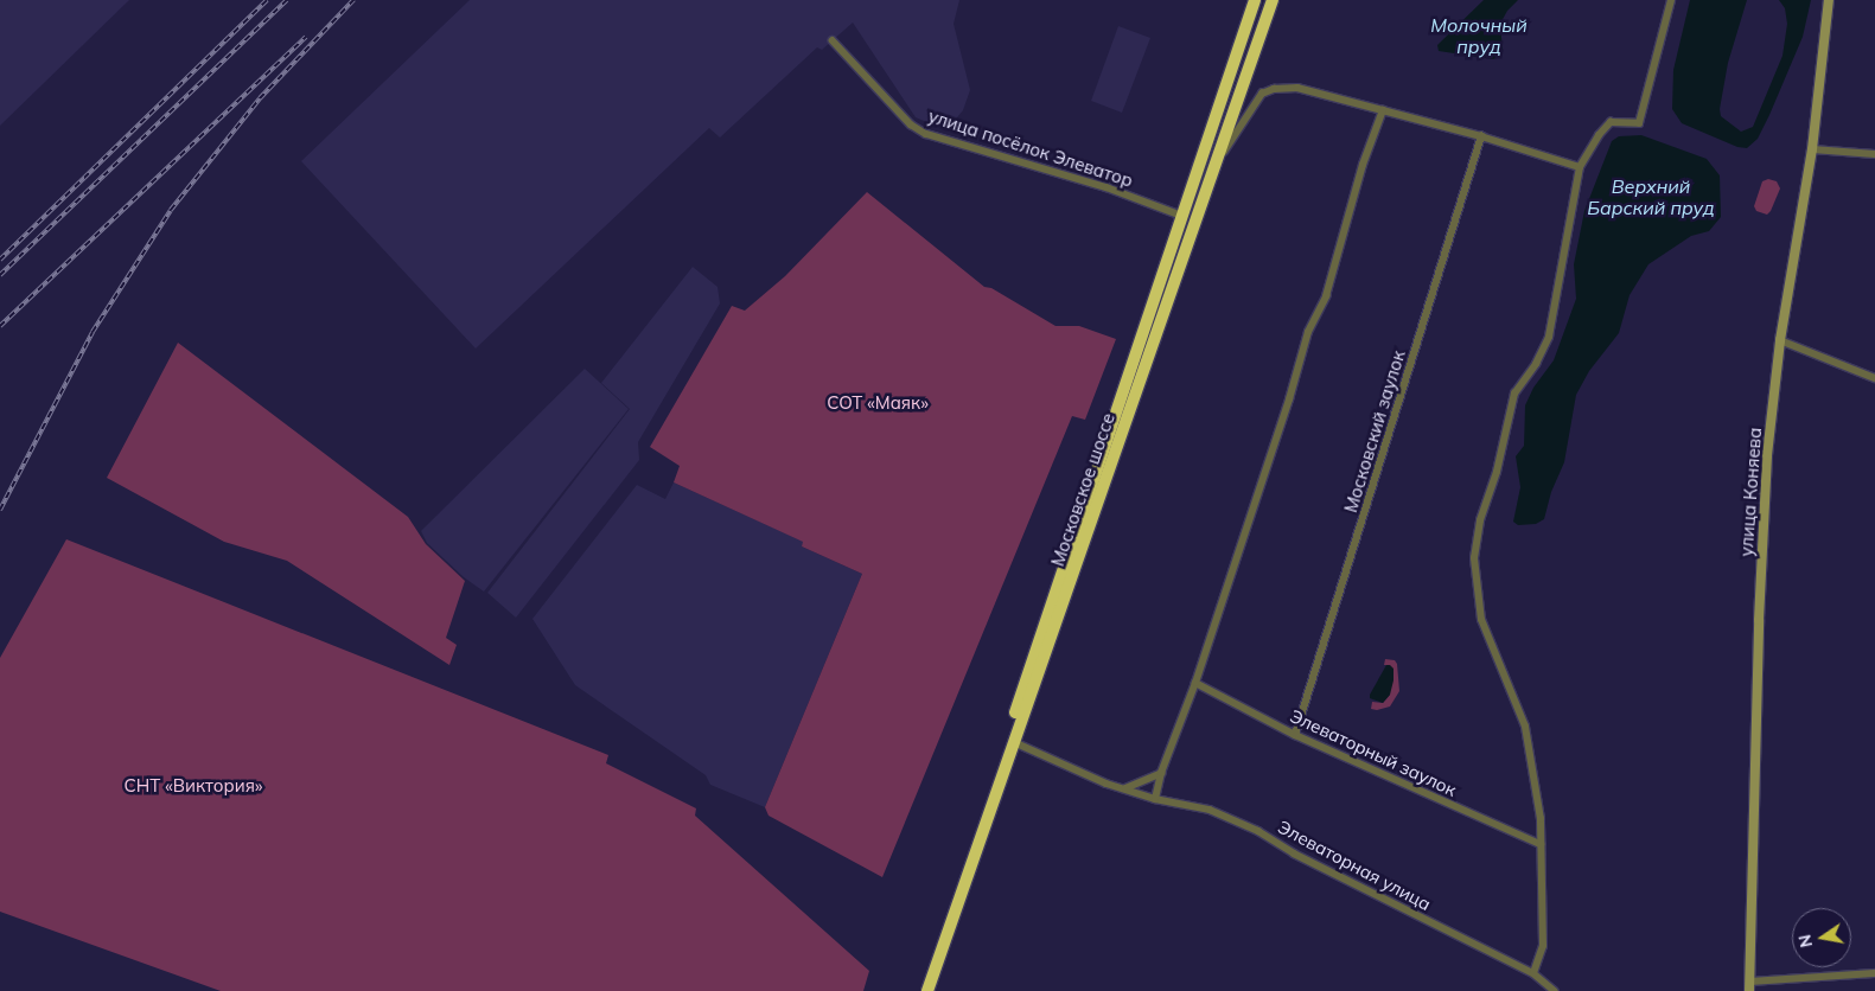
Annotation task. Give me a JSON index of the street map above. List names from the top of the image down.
{
  "streets": {
    "highway": ["Московское шоссе"],
    "street": [
      "улица посёлок Элеватор",
      "Московский заулок",
      "улица Коняева",
      "Элеваторный заулок",
      "Элеваторная улица"
    ]
  },
  "crossings": [
    ["улица посёлок Элеватор", "Московское шоссе"],
    ["Московский заулок", "Элеваторный заулок"],
    ["Московское шоссе", "Элеваторная улица"]
  ],
  "water": ["Молочный пруд", "Верхний Барский пруд"],
  "parks": ["СОТ «Маяк»", "СНТ «Виктория»"],
  "north": "left"
}
